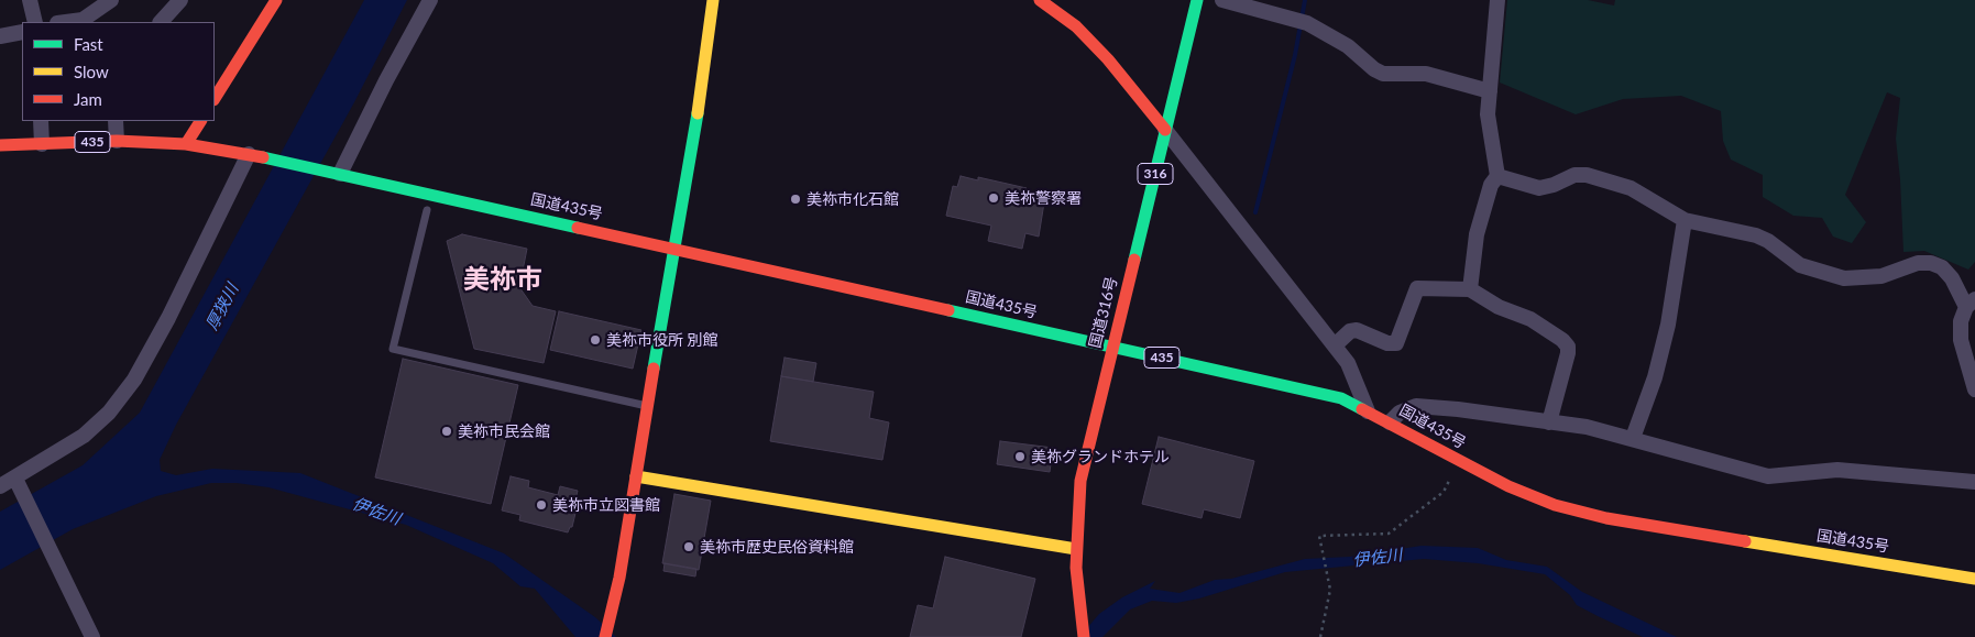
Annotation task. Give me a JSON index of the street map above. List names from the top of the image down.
{
  "streets": {
    "main road": [
      "435",
      "316",
      "国道435号",
      "国道316号"
    ]
  },
  "crossings": [
    ["国道435号", "国道316号"]
  ],
  "districts": ["美祢市"],
  "water": ["厚狭川", "伊佐川"],
  "places": [
    "美祢警察署",
    "美袮市化石館",
    "美祢市役所 別館",
    "美祢市民会館",
    "美祢グランドホテル",
    "美祢市立図書館",
    "美袮市歴史民俗資料館"
  ],
  "legend": ["Fast", "Slow", "Jam"]
}
